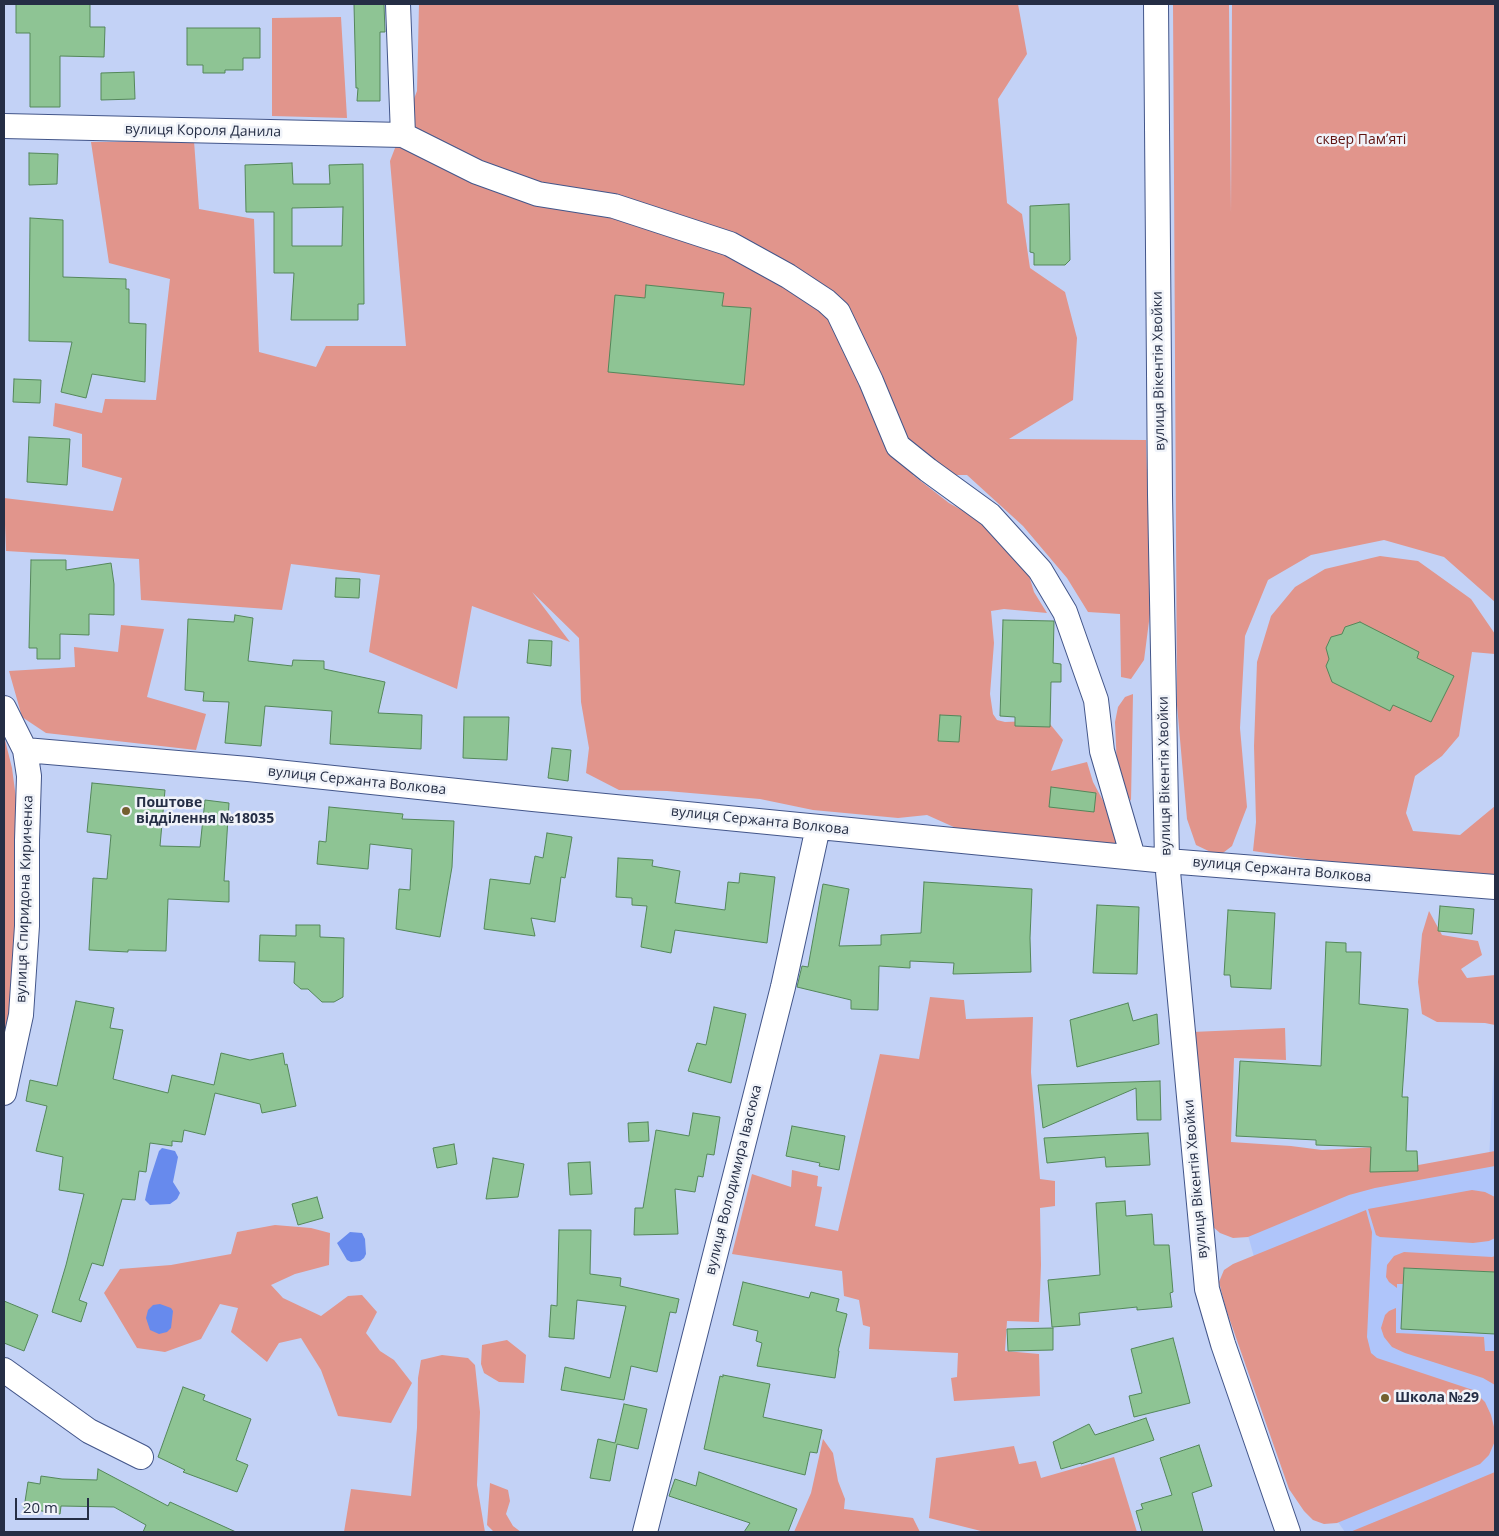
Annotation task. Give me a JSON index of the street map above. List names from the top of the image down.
{
  "streets": {
    "street": [
      "вулиця Короля Данила",
      "вулиця Вікентія Хвойки",
      "вулиця Сержанта Волкова",
      "вулиця Спиридона Кириченка",
      "вулиця Володимира Івасюка"
    ]
  },
  "crossings": [
    ["вулиця Вікентія Хвойки", "вулиця Сержанта Волкова"],
    ["вулиця Сержанта Волкова", "вулиця Спиридона Кириченка"],
    ["вулиця Сержанта Волкова", "вулиця Володимира Івасюка"]
  ],
  "parks": ["сквер Памʼяті"],
  "places": ["Поштове відділення №18035", "Школа №29"],
  "scale_bar": "20 m"
}
